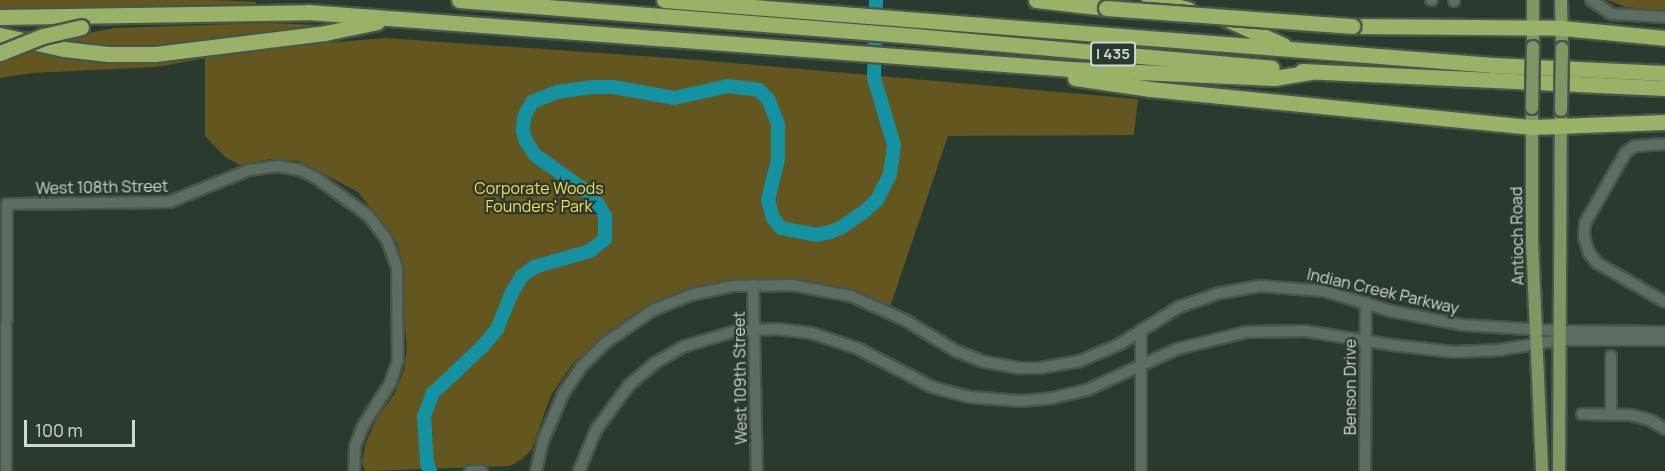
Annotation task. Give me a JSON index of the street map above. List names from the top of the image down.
{
  "streets": {
    "highway": ["I 435"],
    "main road": ["Antioch Road"],
    "street": [
      "West 108th Street",
      "Indian Creek Parkway",
      "West 109th Street",
      "Benson Drive"
    ]
  },
  "crossings": [
    ["Antioch Road", "Indian Creek Parkway"],
    ["Indian Creek Parkway", "West 109th Street"],
    ["Indian Creek Parkway", "Benson Drive"]
  ],
  "parks": ["Corporate Woods Founders' Park"],
  "scale_bar": "100 m"
}
